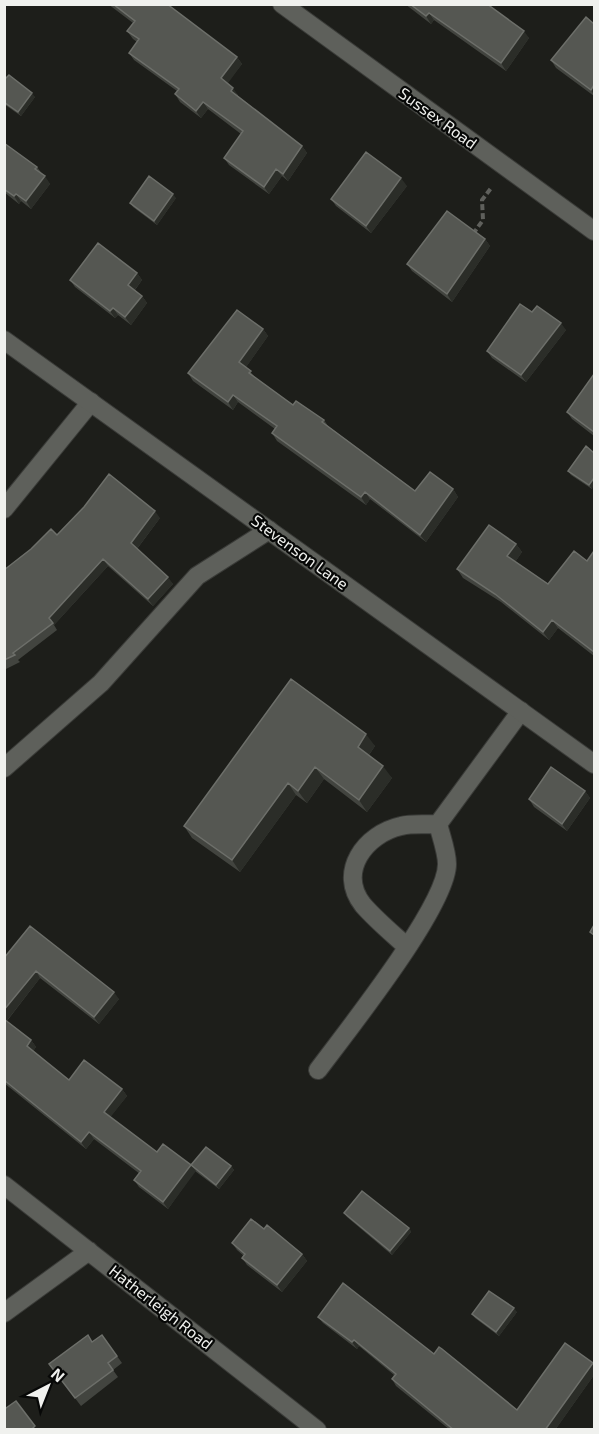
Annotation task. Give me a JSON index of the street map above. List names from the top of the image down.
{
  "streets": {
    "street": ["Sussex Road", "Stevenson Lane", "Hatherleigh Road"]
  },
  "north": "top right"
}
